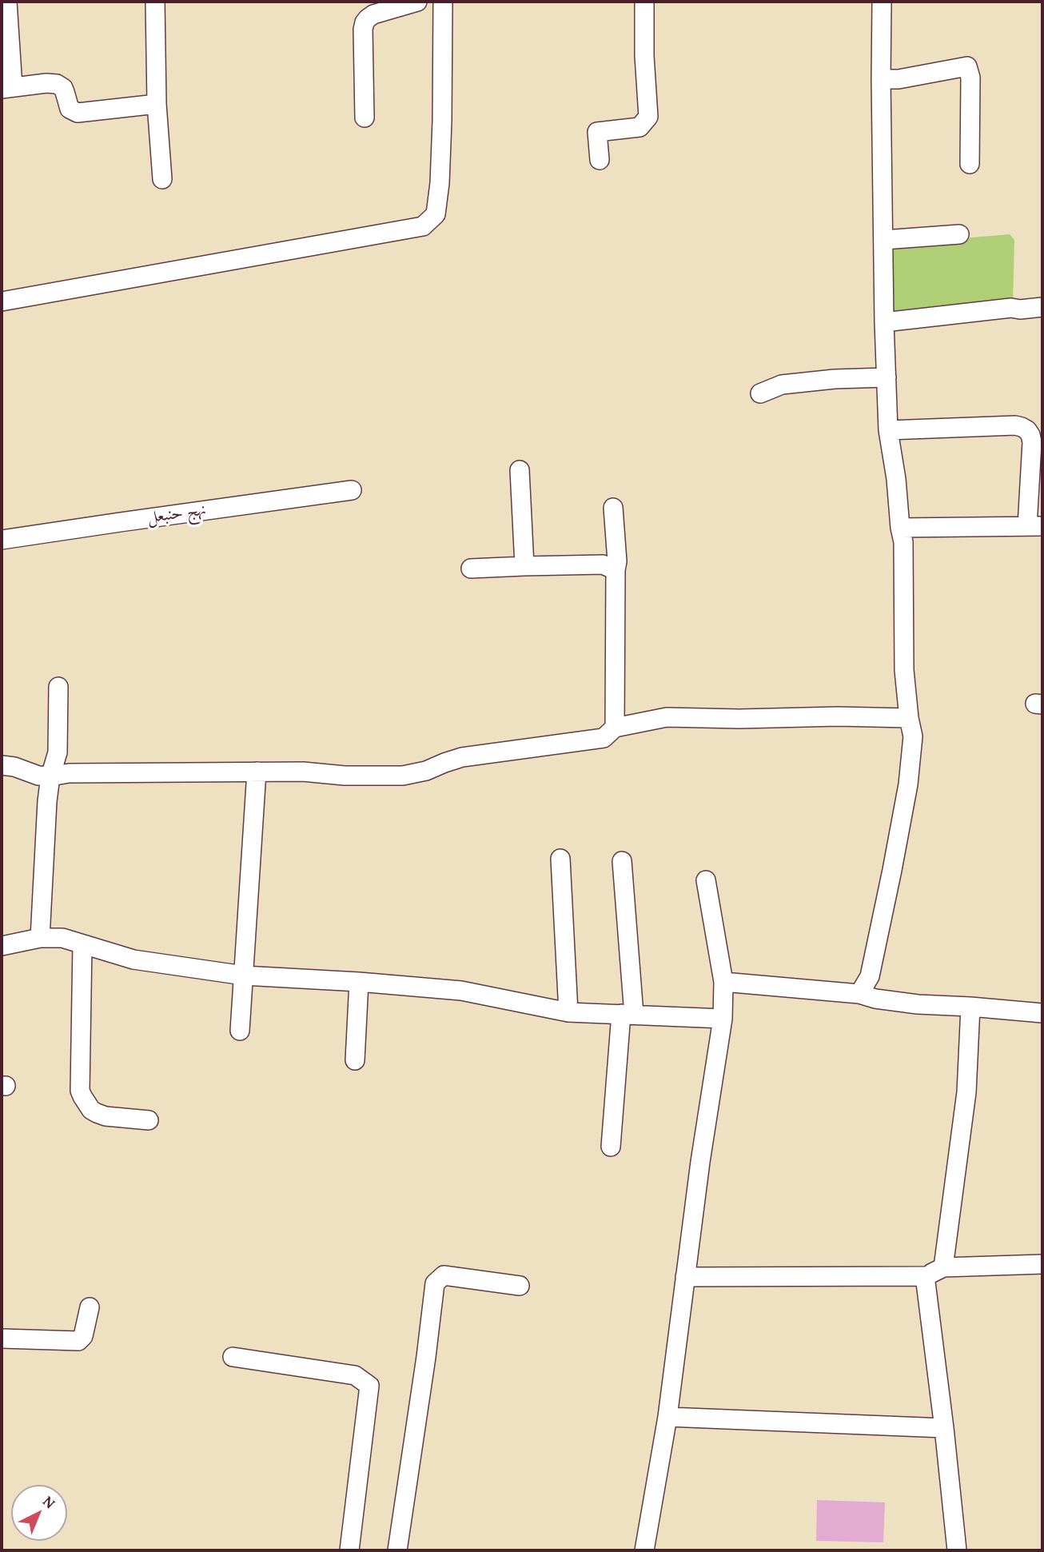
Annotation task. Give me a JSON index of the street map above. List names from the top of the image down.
{
  "streets": {
    "street": ["نهج حنبعل"]
  },
  "north": "top right"
}
